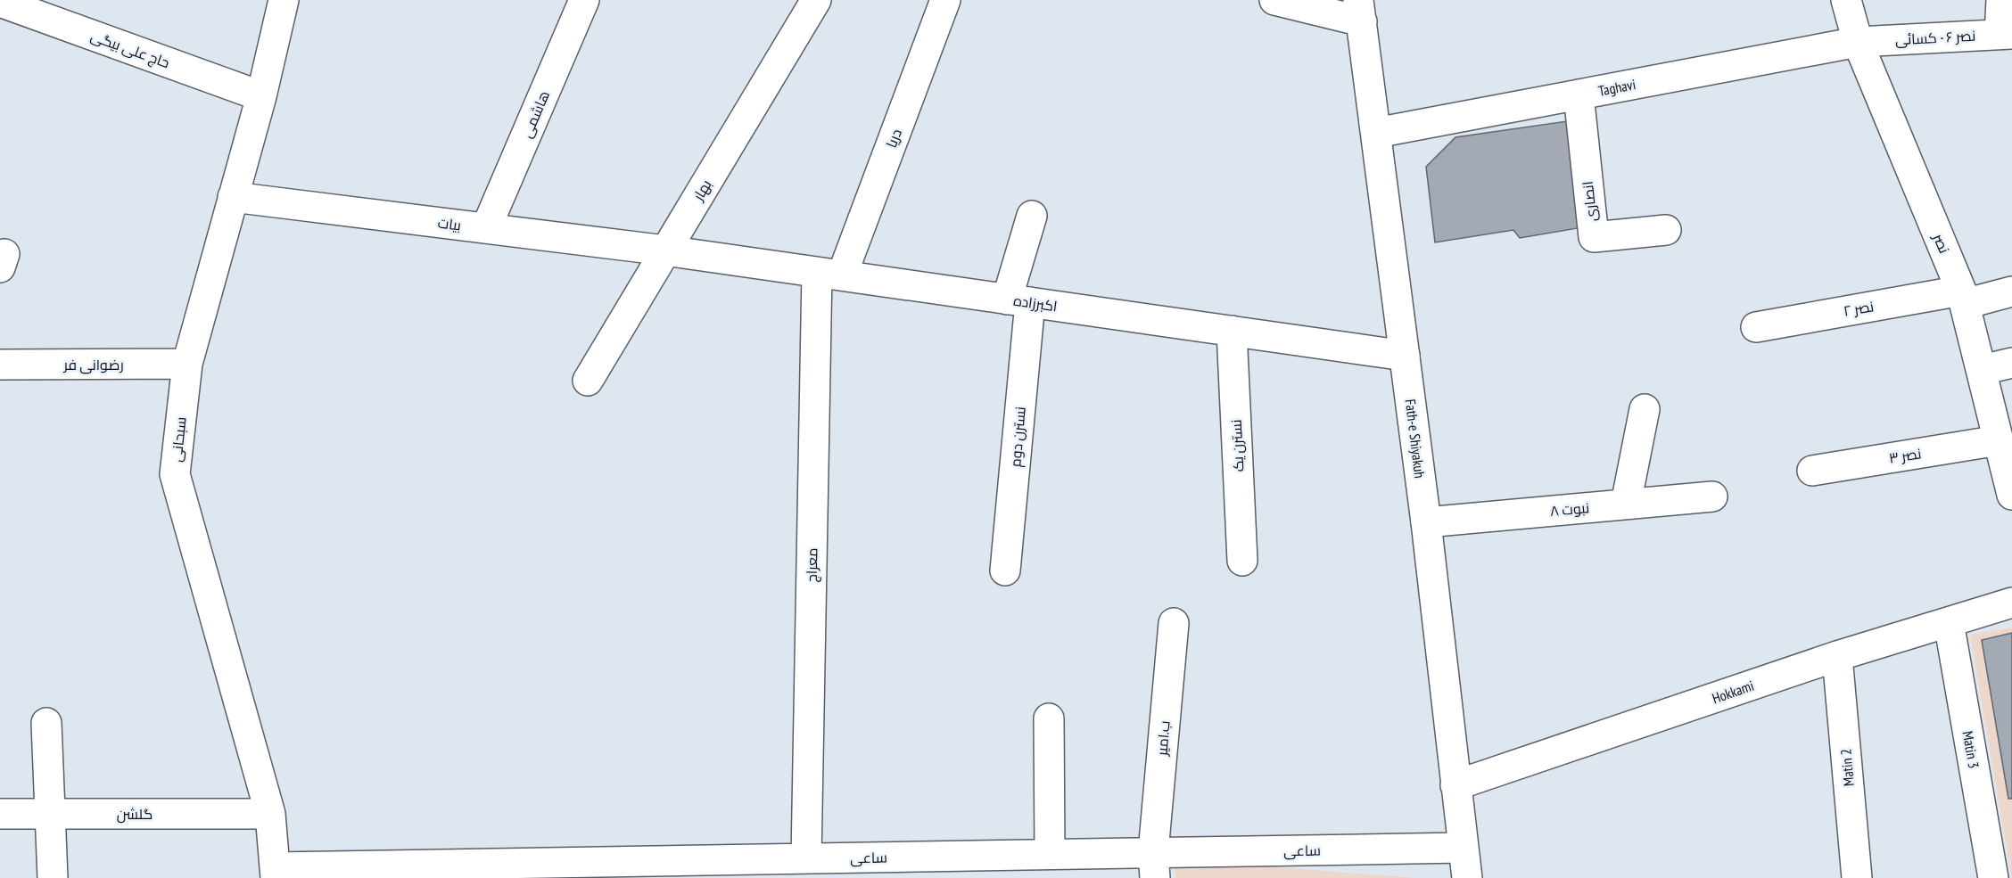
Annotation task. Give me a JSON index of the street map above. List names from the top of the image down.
{
  "streets": {
    "street": [
      "نصر ۶ - کسائی",
      "حاج علی بیگی",
      "Taghavi",
      "هاشمی",
      "دریا",
      "بهار",
      "انصاری",
      "بیات",
      "نصر",
      "اکبرزاده",
      "نصر ۲",
      "رضوانی فر",
      "نسترن دوم",
      "Fath-e Shiyakuh",
      "سبحانی",
      "نسترن یک",
      "نصر ۳",
      "نبوت ۸",
      "معراج",
      "Hokkami",
      "ب.امیر",
      "Matin 3",
      "Matin 2",
      "گلشن",
      "ساعی"
    ]
  },
  "crossings": [
    ["نصر ۶ - کسائی", "Taghavi"],
    ["نصر ۶ - کسائی", "نصر"],
    ["حاج علی بیگی", "سبحانی"],
    ["Taghavi", "انصاری"],
    ["Taghavi", "نصر"],
    ["Taghavi", "Fath-e Shiyakuh"],
    ["هاشمی", "بیات"],
    ["دریا", "اکبرزاده"],
    ["دریا", "معراج"],
    ["بهار", "بیات"],
    ["بهار", "اکبرزاده"],
    ["بیات", "اکبرزاده"],
    ["بیات", "سبحانی"],
    ["نصر", "نصر ۲"],
    ["نصر", "نصر ۳"],
    ["اکبرزاده", "نسترن دوم"],
    ["اکبرزاده", "Fath-e Shiyakuh"],
    ["اکبرزاده", "نسترن یک"],
    ["اکبرزاده", "معراج"],
    ["رضوانی فر", "سبحانی"],
    ["Fath-e Shiyakuh", "نبوت ۸"],
    ["Fath-e Shiyakuh", "Hokkami"],
    ["Fath-e Shiyakuh", "ساعی"],
    ["سبحانی", "گلشن"],
    ["سبحانی", "ساعی"],
    ["معراج", "ساعی"],
    ["Hokkami", "Matin 3"],
    ["Hokkami", "Matin 2"],
    ["ب.امیر", "ساعی"]
  ]
}
